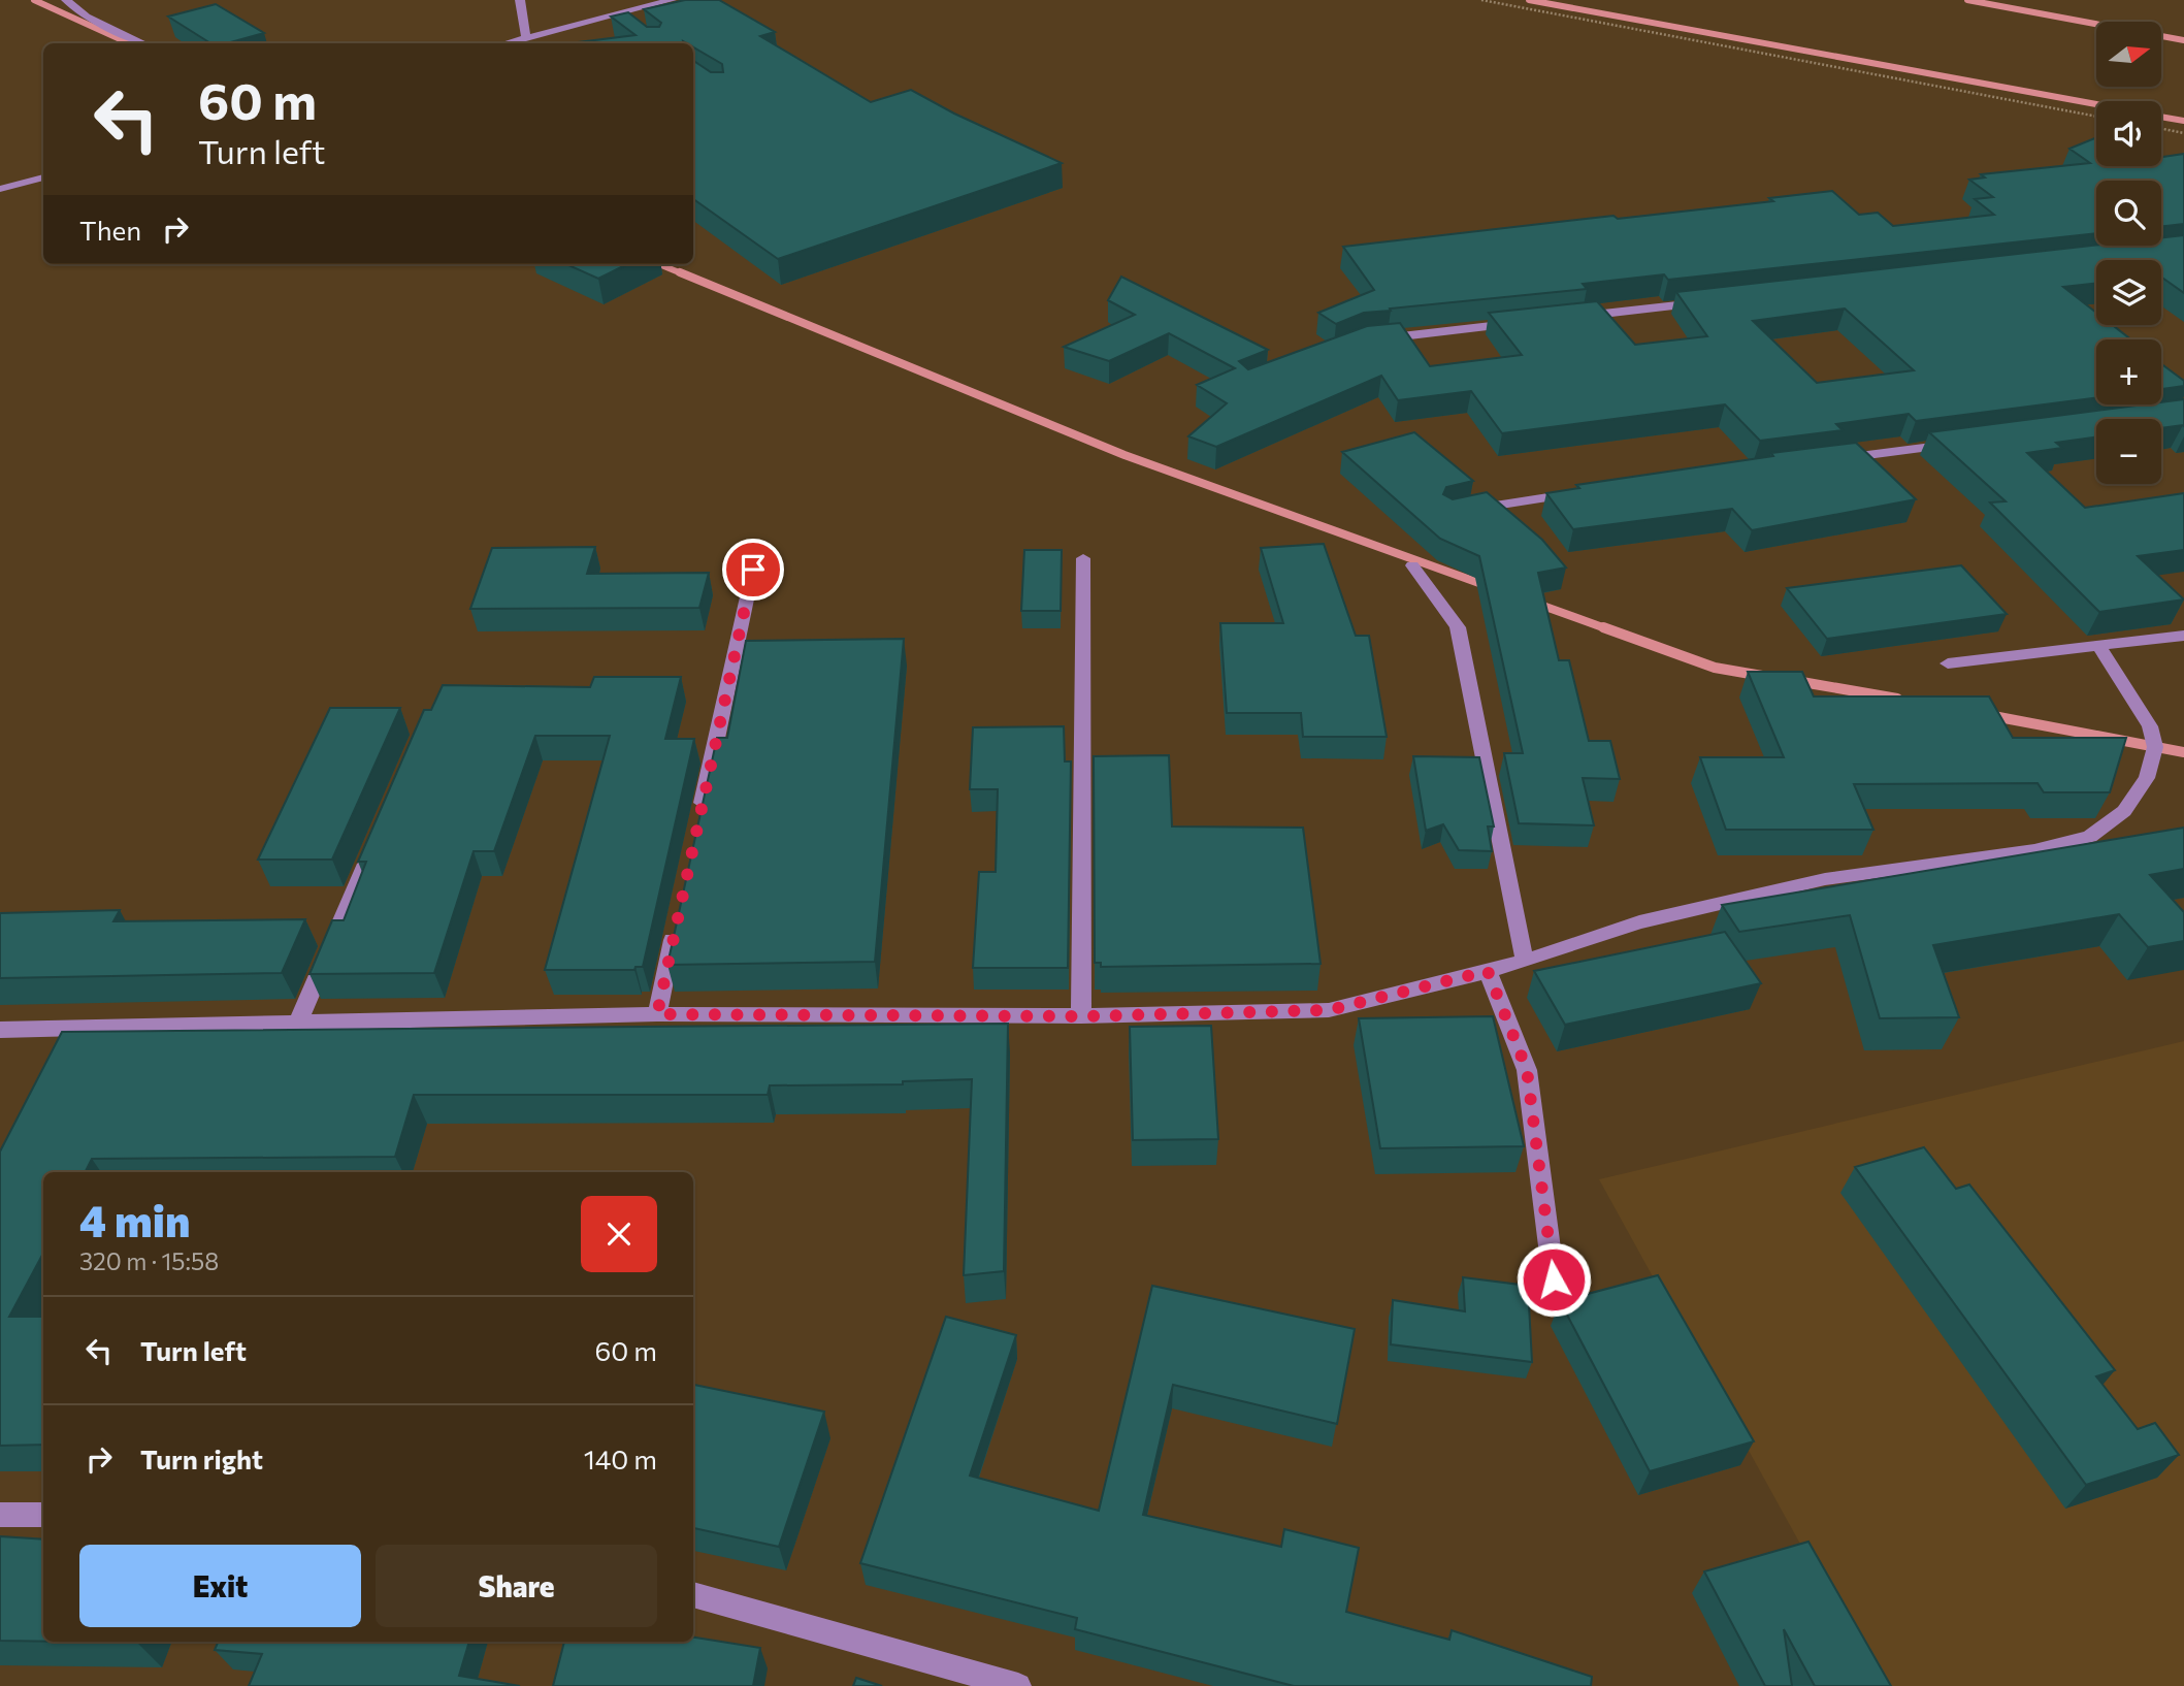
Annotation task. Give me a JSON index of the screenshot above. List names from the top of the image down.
{
  "north": "right",
  "page": {
    "map_buttons": ["+", "−"],
    "turn": ["60 m", "Turn left"],
    "then": "Then",
    "heading": ["4 min", "320 m · 15:58"],
    "list": [
      {
        "name": "Turn left",
        "value": "60 m"
      },
      {
        "name": "Turn right",
        "value": "140 m"
      }
    ],
    "buttons": ["Exit", "Share"]
  }
}
